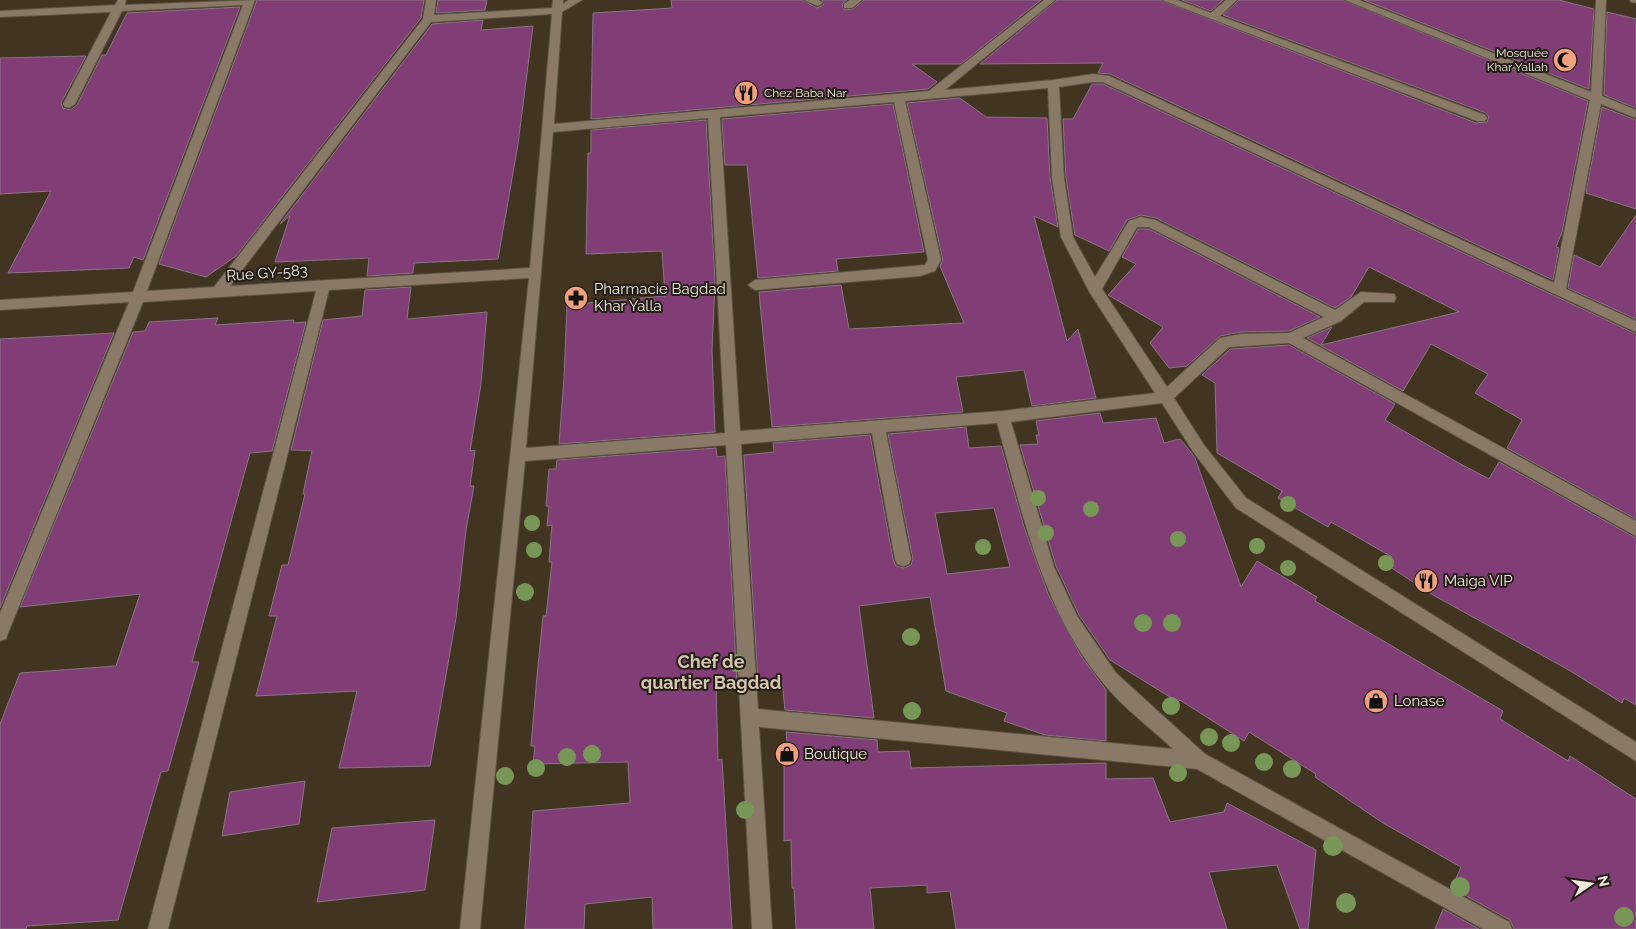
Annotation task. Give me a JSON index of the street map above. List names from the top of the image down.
{
  "streets": {
    "street": ["Rue GY-583"]
  },
  "districts": ["Chef de quartier Bagdad"],
  "places": {
    "mosque": ["Mosquée Khar Yallah"],
    "restaurant": ["Chez Baba Nar", "Maiga VIP"],
    "pharmacy": ["Pharmacie Bagdad Khar Yalla"],
    "shop": ["Lonase", "Boutique"]
  },
  "north": "right"
}
